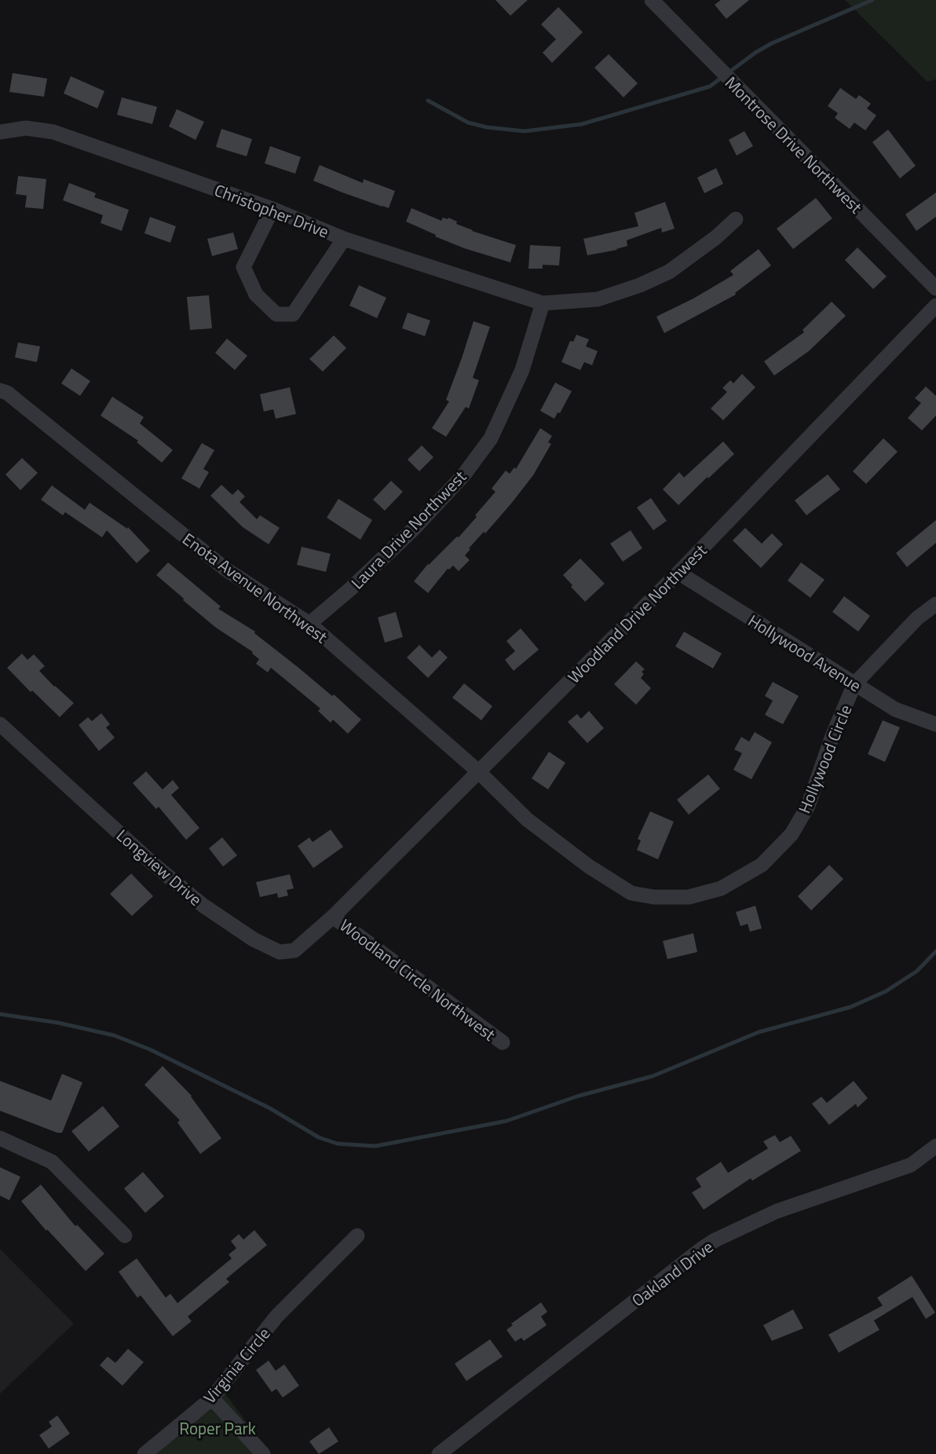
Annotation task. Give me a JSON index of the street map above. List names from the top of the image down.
{
  "streets": {
    "street": [
      "Montrose Drive Northwest",
      "Christopher Drive",
      "Laura Drive Northwest",
      "Enota Avenue Northwest",
      "Woodland Drive Northwest",
      "Hollywood Avenue",
      "Hollywood Circle",
      "Longview Drive",
      "Woodland Circle Northwest",
      "Oakland Drive",
      "Virginia Circle"
    ]
  },
  "crossings": [
    ["Christopher Drive", "Laura Drive Northwest"],
    ["Laura Drive Northwest", "Enota Avenue Northwest"],
    ["Enota Avenue Northwest", "Woodland Drive Northwest"],
    ["Enota Avenue Northwest", "Hollywood Circle"],
    ["Woodland Drive Northwest", "Hollywood Avenue"],
    ["Woodland Drive Northwest", "Hollywood Circle"],
    ["Woodland Drive Northwest", "Longview Drive"],
    ["Woodland Drive Northwest", "Woodland Circle Northwest"],
    ["Hollywood Avenue", "Hollywood Circle"],
    ["Longview Drive", "Woodland Circle Northwest"]
  ],
  "parks": ["Roper Park"]
}
